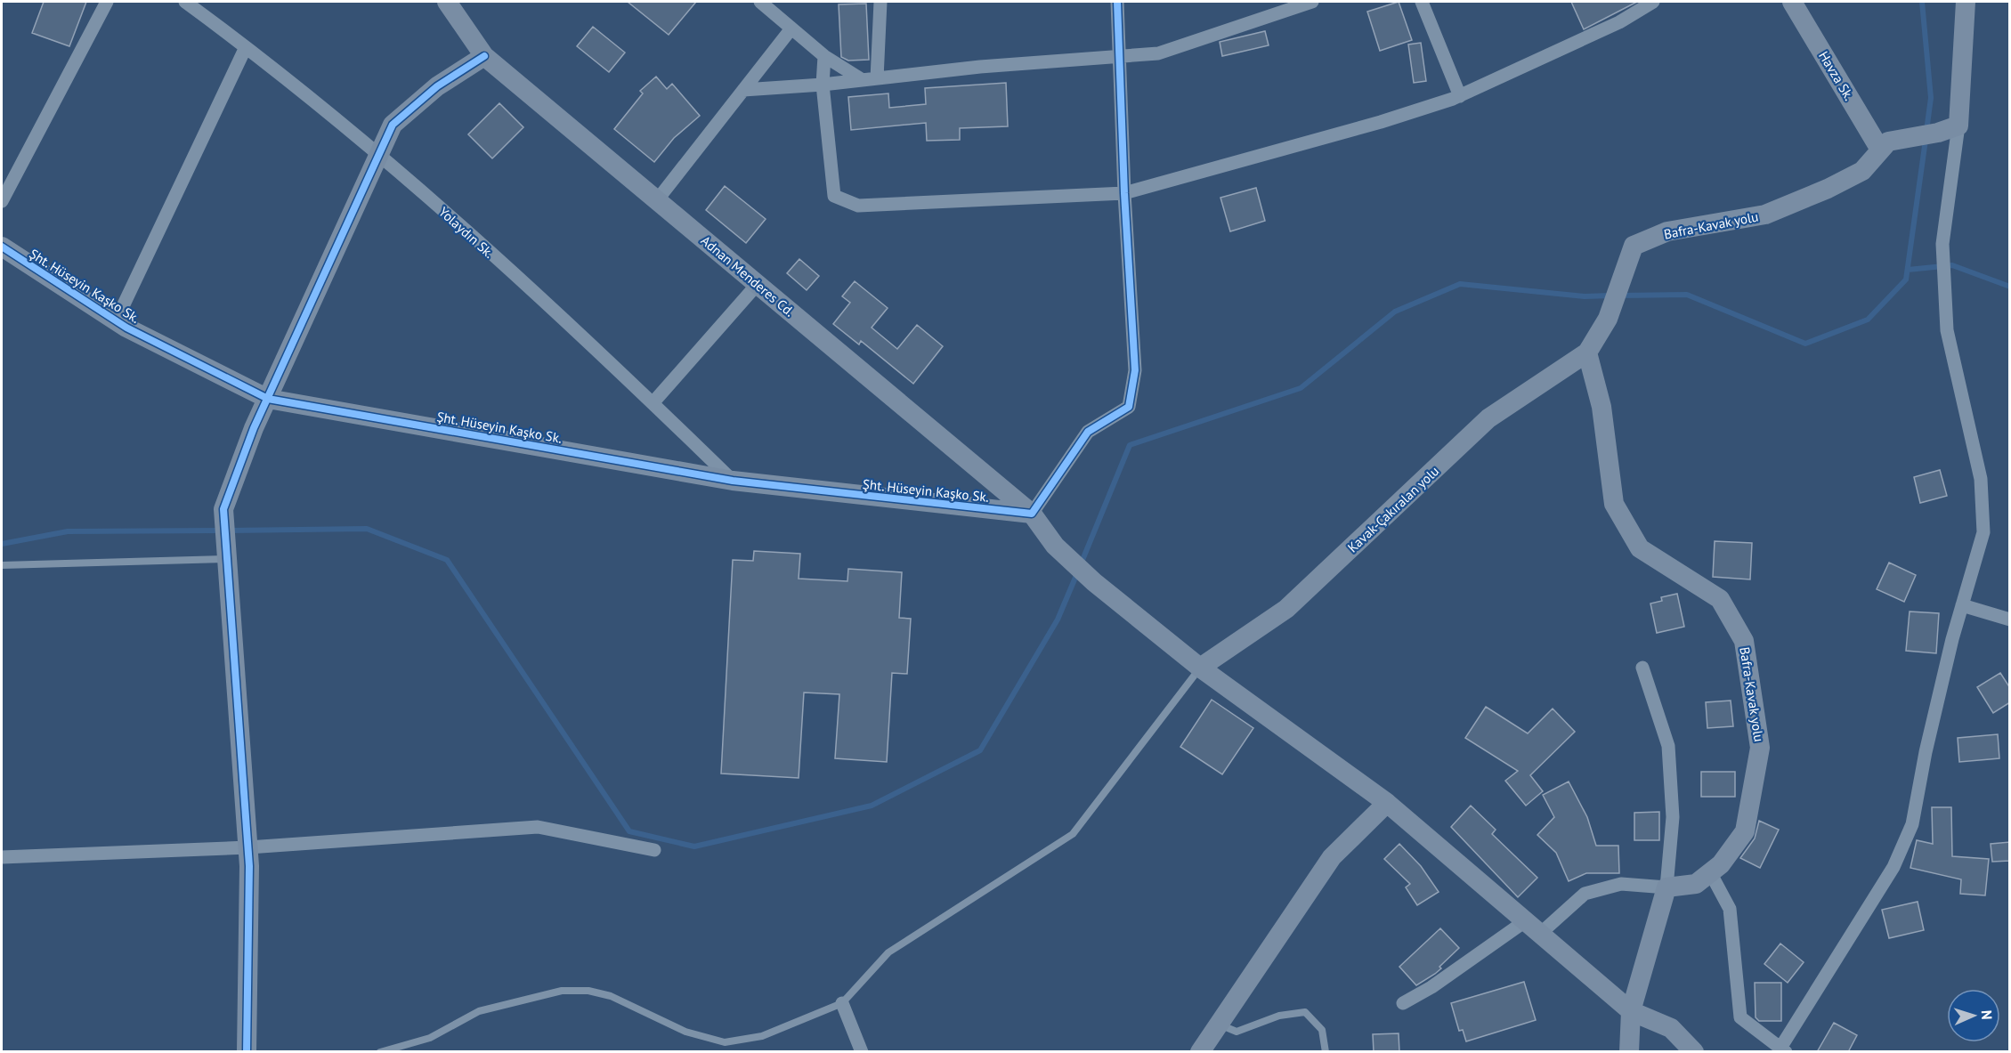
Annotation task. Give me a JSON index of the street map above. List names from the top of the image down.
{
  "streets": {
    "main road": [
      "Havza Sk.",
      "Bafra-Kavak yolu",
      "Adnan Menderes Cd.",
      "Şht. Hüseyin Kaşko Sk.",
      "Kavak-Çakıralan yolu"
    ],
    "street": ["Yolaydın Sk."]
  },
  "crossings": [
    ["Havza Sk.", "Bafra-Kavak yolu"],
    ["Bafra-Kavak yolu", "Kavak-Çakıralan yolu"],
    ["Yolaydın Sk.", "Şht. Hüseyin Kaşko Sk."],
    ["Adnan Menderes Cd.", "Şht. Hüseyin Kaşko Sk."],
    ["Adnan Menderes Cd.", "Kavak-Çakıralan yolu"]
  ],
  "north": "right"
}
